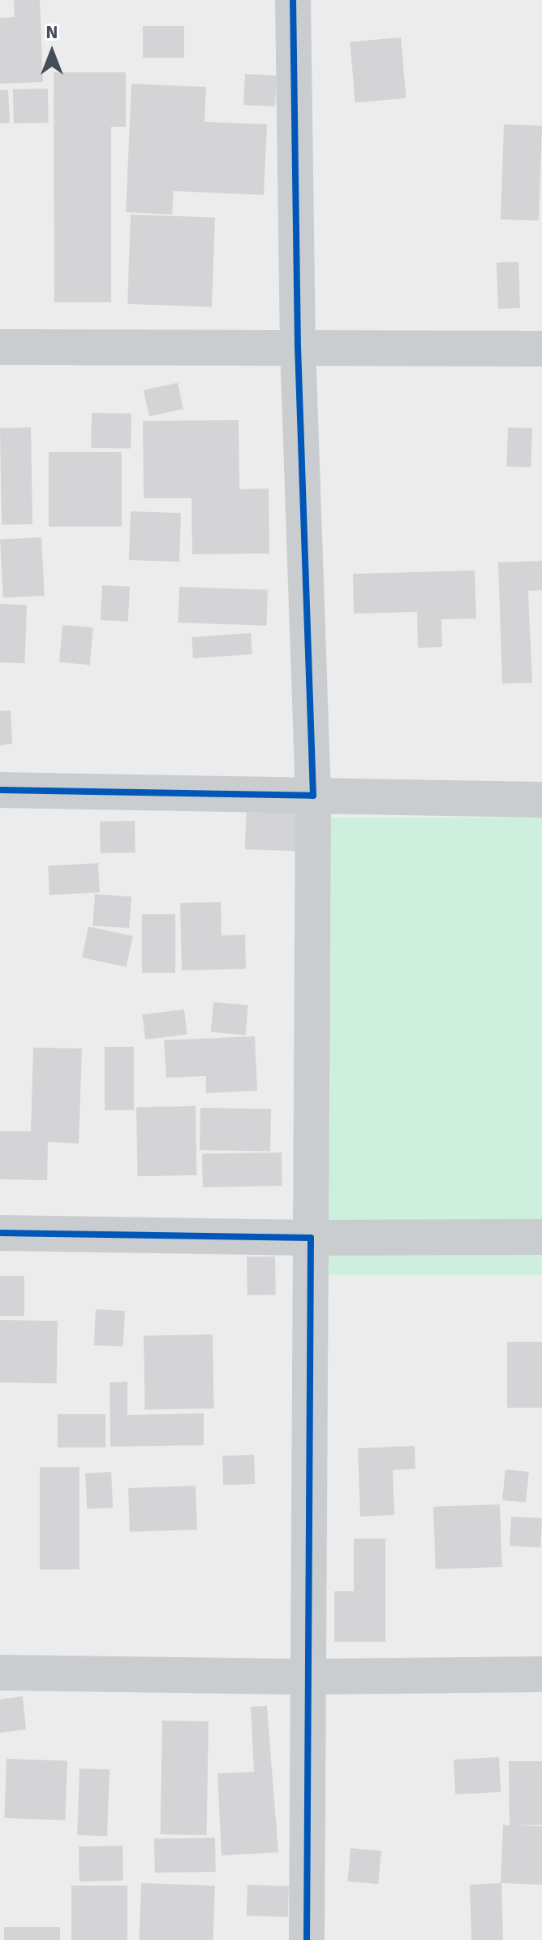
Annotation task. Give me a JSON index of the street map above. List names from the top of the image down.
{
  "north": "top"
}
